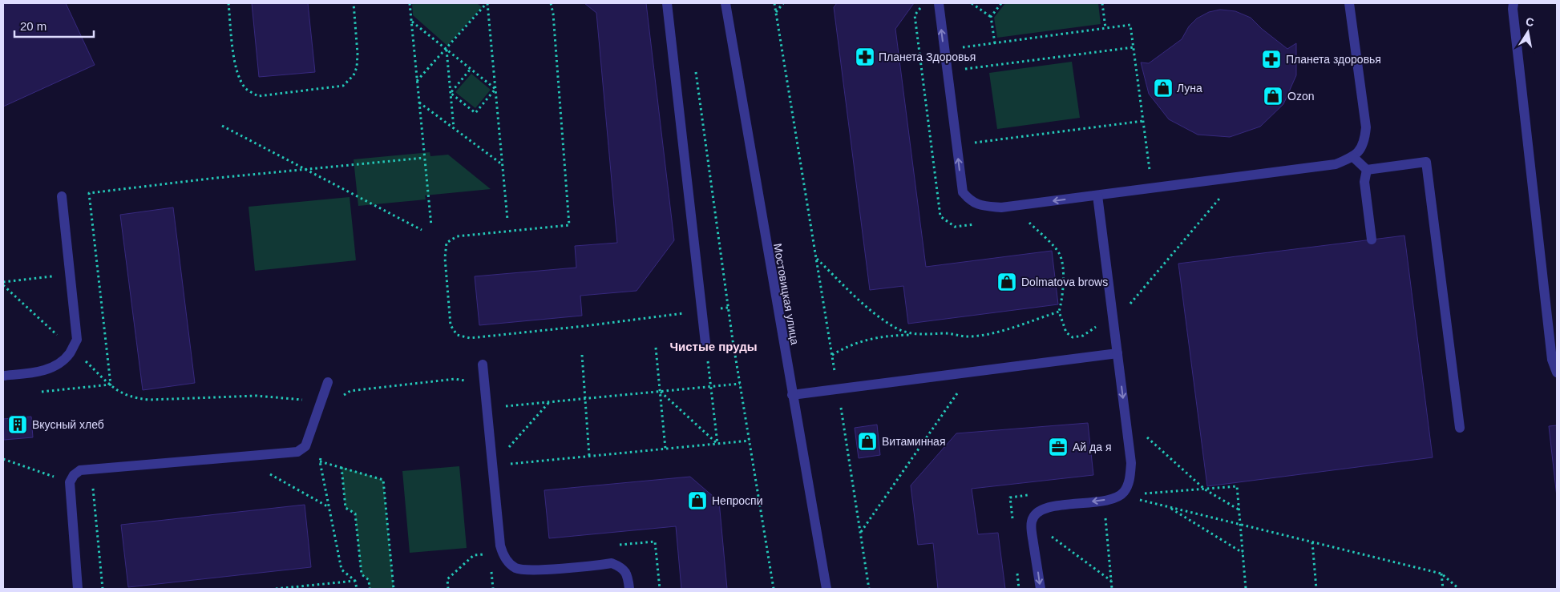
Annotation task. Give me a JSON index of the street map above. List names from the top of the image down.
{
  "streets": {
    "street": ["Мостовицкая улица"]
  },
  "districts": ["Чистые пруды"],
  "places": {
    "pharmacy": ["Планета Здоровья", "Планета здоровья"],
    "shop": [
      "Луна",
      "Ozon",
      "Dolmatova brows",
      "Витаминная",
      "Непроспи"
    ],
    "building": ["Вкусный хлеб"],
    "office": ["Ай да я"]
  },
  "scale_bar": "20 m",
  "north": "top"
}
